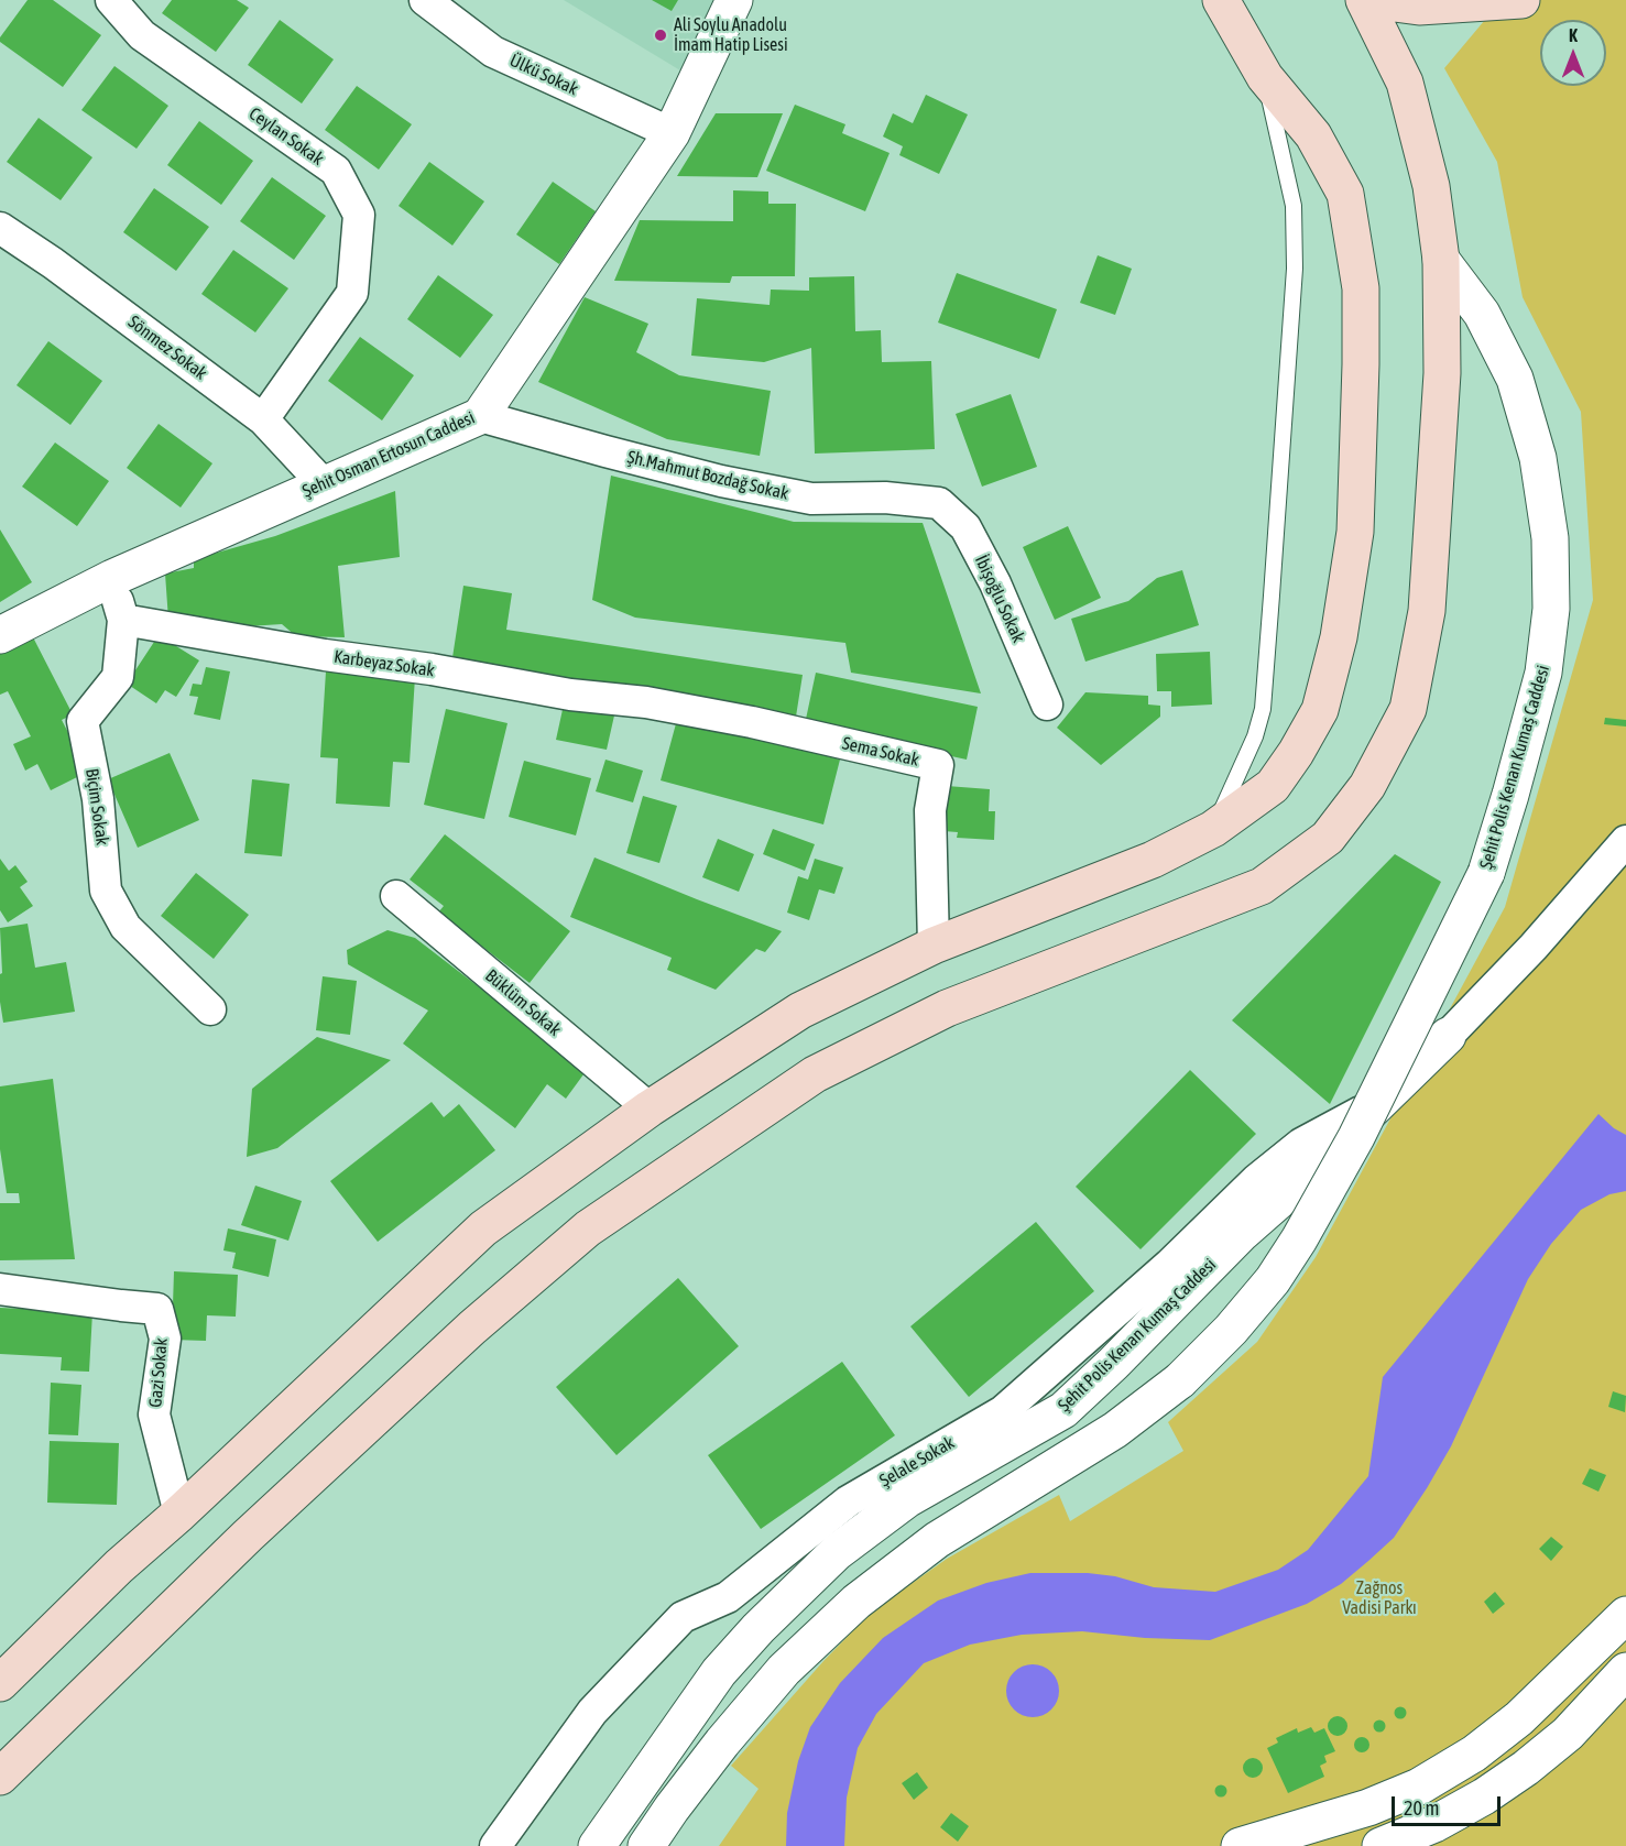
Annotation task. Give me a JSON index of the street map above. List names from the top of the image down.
{
  "streets": {
    "street": [
      "Ülkü Sokak",
      "Ceylan Sokak",
      "Sönmez Sokak",
      "Şehit Osman Ertosun Caddesi",
      "Şh.Mahmut Bozdağ Sokak",
      "İbişoğlu Sokak",
      "Karbeyaz Sokak",
      "Sema Sokak",
      "Şehit Polis Kenan Kumaş Caddesi",
      "Biçim Sokak",
      "Büklüm Sokak",
      "Gazi Sokak",
      "Şelale Sokak"
    ]
  },
  "crossings": [
    ["Ülkü Sokak", "Şehit Osman Ertosun Caddesi"],
    ["Ceylan Sokak", "Sönmez Sokak"],
    ["Sönmez Sokak", "Şehit Osman Ertosun Caddesi"],
    ["Şehit Osman Ertosun Caddesi", "Şh.Mahmut Bozdağ Sokak"],
    ["Şehit Osman Ertosun Caddesi", "Biçim Sokak"],
    ["Şh.Mahmut Bozdağ Sokak", "İbişoğlu Sokak"],
    ["Karbeyaz Sokak", "Sema Sokak"],
    ["Karbeyaz Sokak", "Biçim Sokak"],
    ["Şehit Polis Kenan Kumaş Caddesi", "Şelale Sokak"]
  ],
  "parks": ["Zağnos Vadisi Parkı"],
  "places": ["Ali Soylu Anadolu İmam Hatip Lisesi"],
  "scale_bar": "20 m",
  "north": "top"
}
